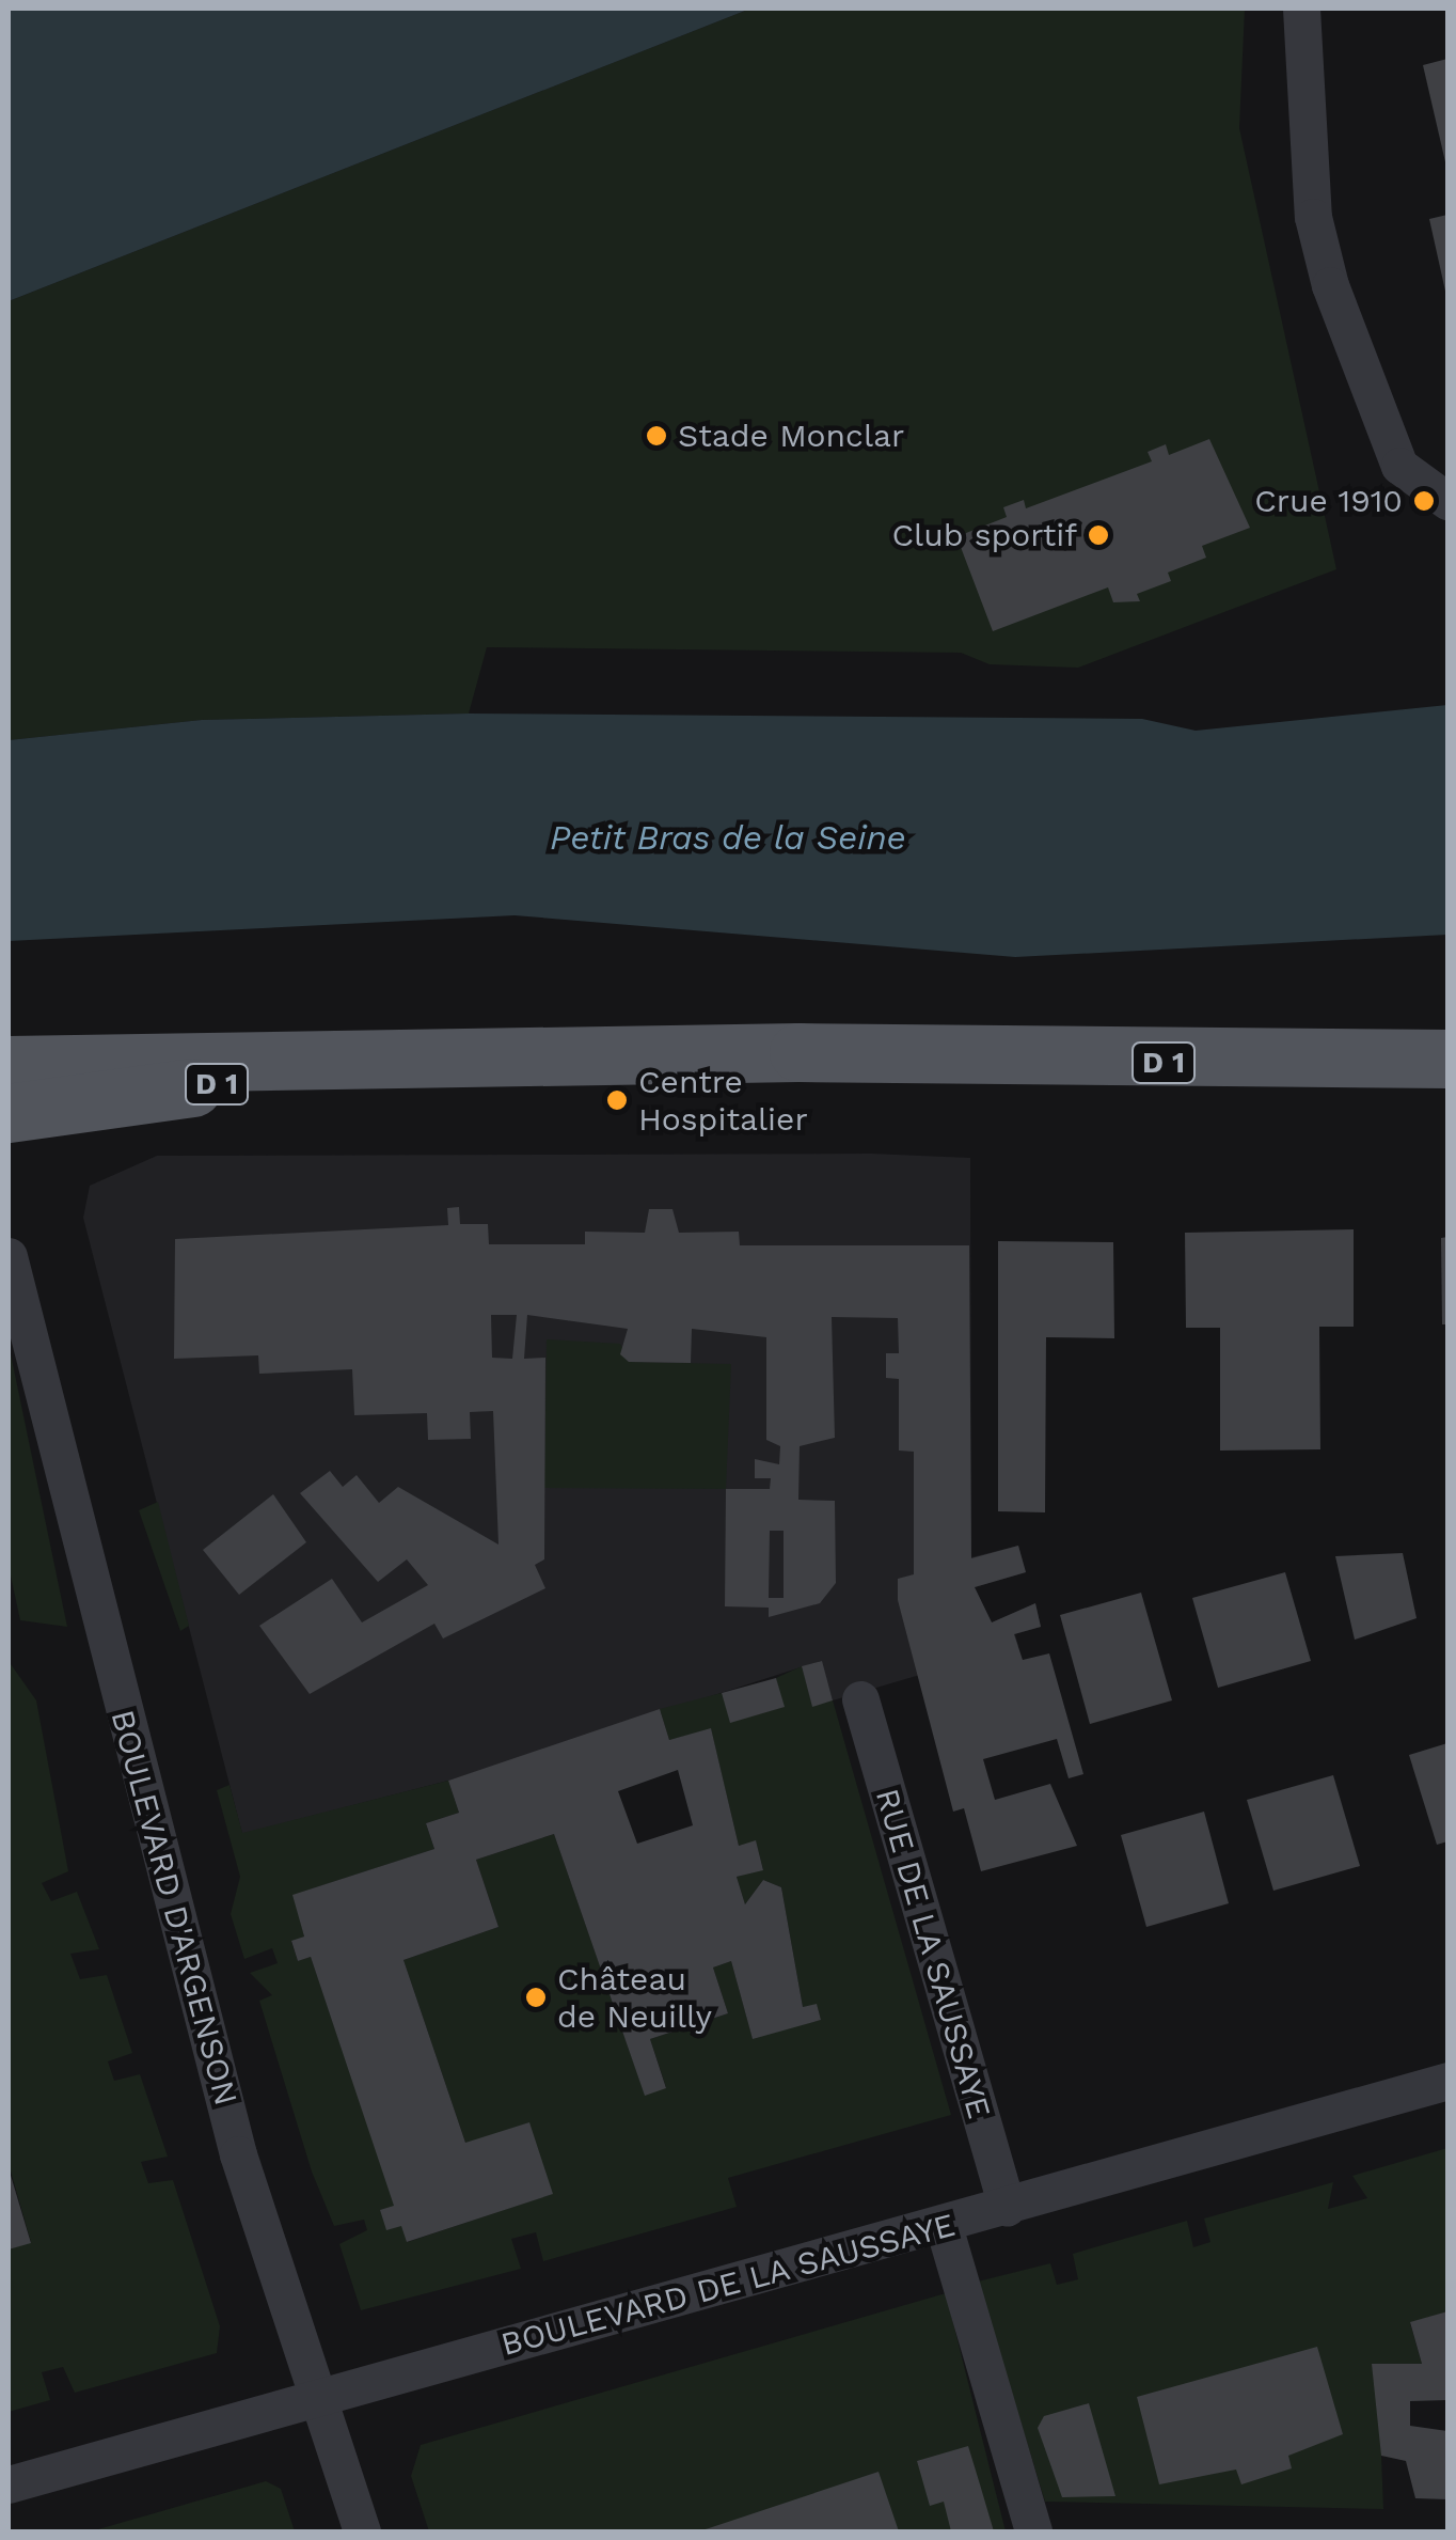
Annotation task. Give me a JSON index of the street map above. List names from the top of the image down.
{
  "streets": {
    "main road": ["D 1"],
    "street": ["BOULEVARD D'ARGENSON", "RUE DE LA SAUSSAYE", "BOULEVARD DE LA SAUSSAYE"]
  },
  "crossings": [
    ["BOULEVARD D'ARGENSON", "BOULEVARD DE LA SAUSSAYE"],
    ["RUE DE LA SAUSSAYE", "BOULEVARD DE LA SAUSSAYE"]
  ],
  "water": ["Petit Bras de la Seine"],
  "places": [
    "Stade Monclar",
    "Crue 1910",
    "Club sportif",
    "Centre Hospitalier",
    "Château de Neuilly"
  ]
}
